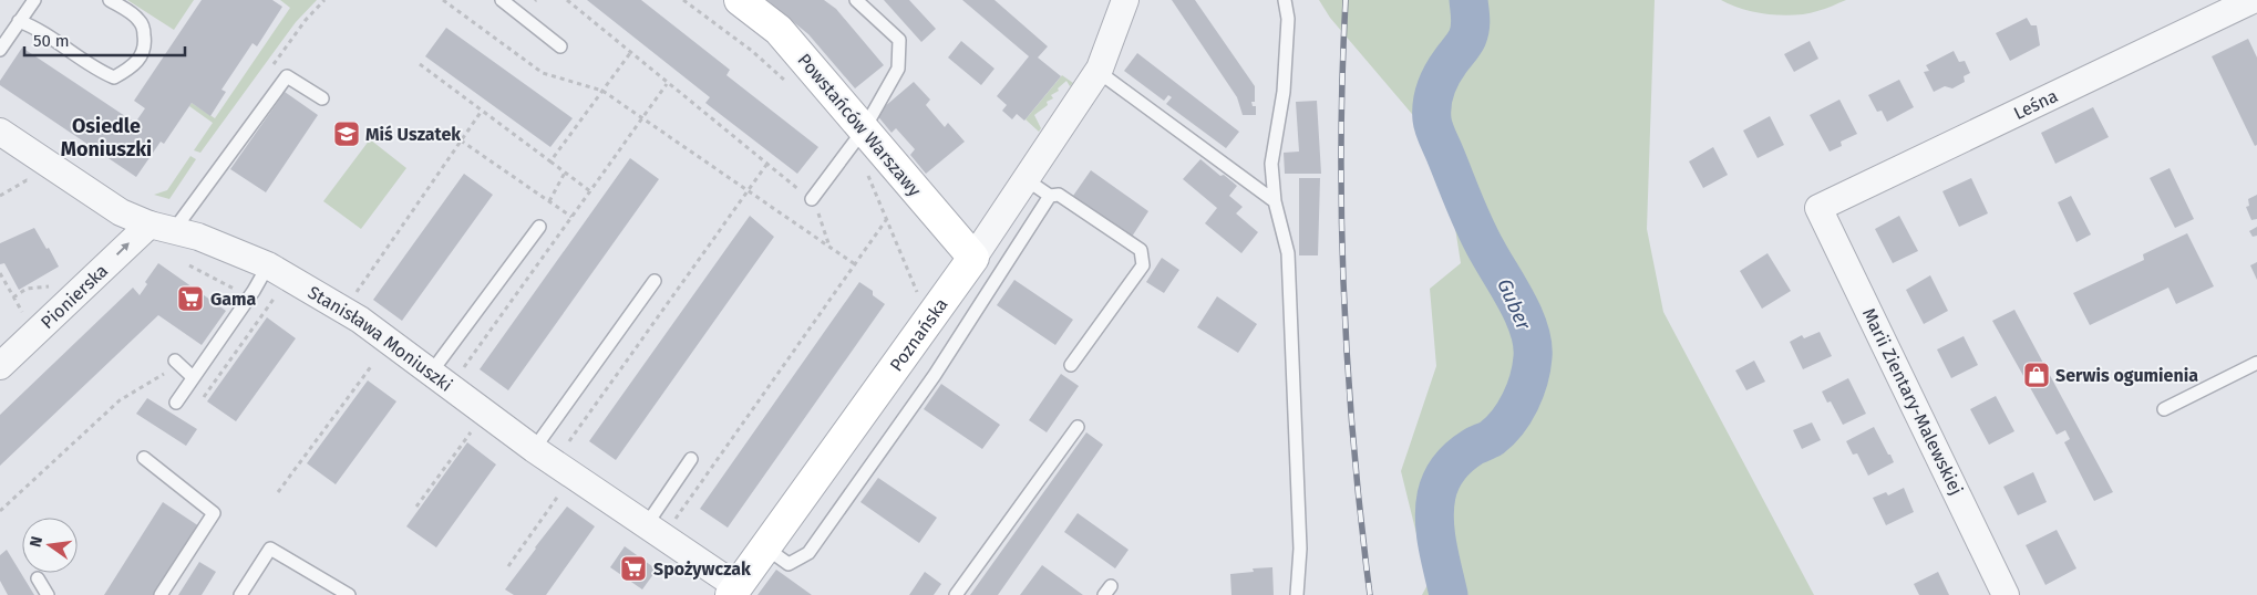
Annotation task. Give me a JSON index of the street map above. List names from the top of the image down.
{
  "streets": {
    "street": [
      "Leśna",
      "Powstańców Warszawy",
      "Pionierska",
      "Poznańska",
      "Stanisława Moniuszki",
      "Marii Zientary-Malewskiej"
    ]
  },
  "crossings": [
    ["Leśna", "Marii Zientary-Malewskiej"],
    ["Powstańców Warszawy", "Poznańska"],
    ["Pionierska", "Stanisława Moniuszki"],
    ["Poznańska", "Stanisława Moniuszki"]
  ],
  "one_way": ["Pionierska"],
  "districts": ["Osiedle Moniuszki"],
  "water": ["Guber"],
  "places": {
    "school or university": ["Miś Uszatek"],
    "supermarket": ["Gama", "Spożywczak"],
    "shop": ["Serwis ogumienia"]
  },
  "scale_bar": "50 m",
  "north": "left"
}
